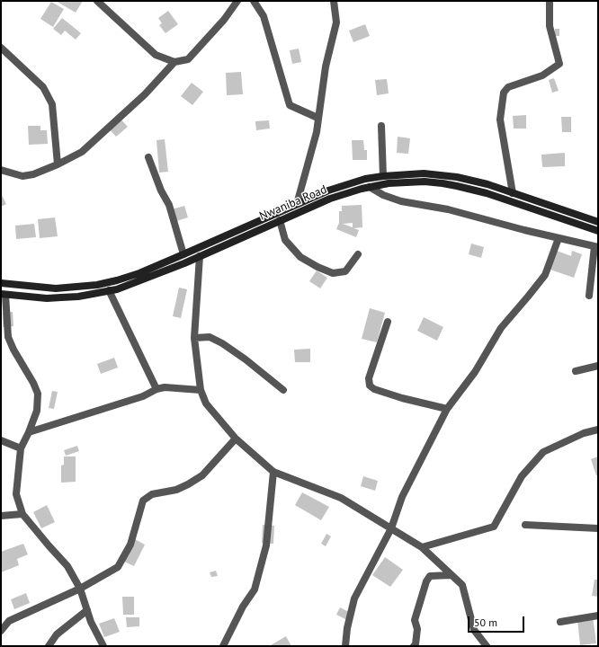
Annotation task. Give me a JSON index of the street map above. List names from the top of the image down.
{
  "streets": {
    "main road": ["Nwaniba Road"]
  },
  "scale_bar": "50 m"
}
